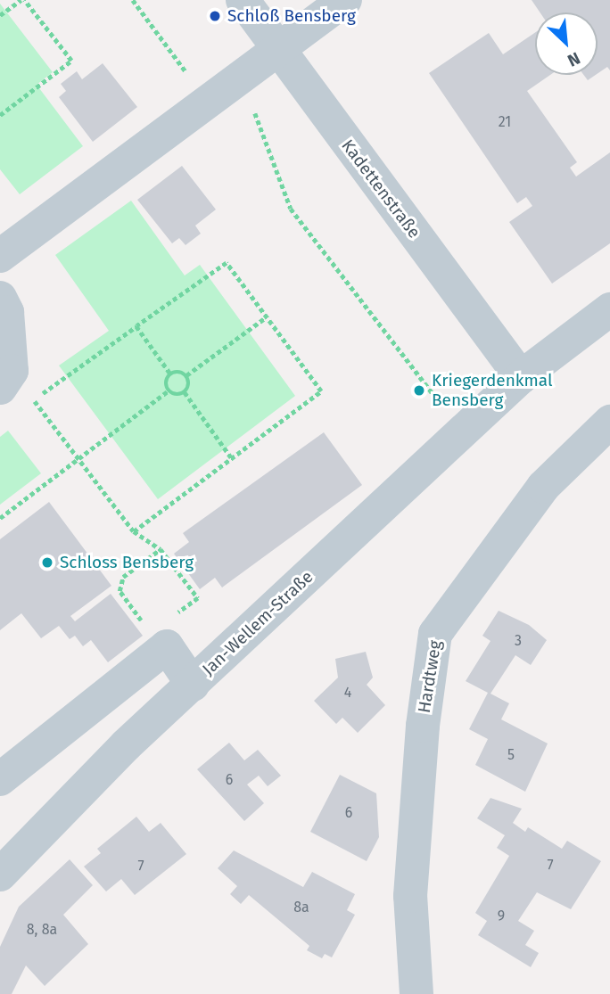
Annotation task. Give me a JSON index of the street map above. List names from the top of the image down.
{
  "streets": {
    "street": ["Kadettenstraße", "Jan-Wellem-Straße", "Hardtweg"]
  },
  "crossings": [
    ["Kadettenstraße", "Jan-Wellem-Straße"]
  ],
  "places": ["Schloß Bensberg", "Kriegerdenkmal Bensberg", "Schloss Bensberg"],
  "house_numbers": [
    "21",
    "3",
    "4",
    "5",
    "6",
    "6",
    "7",
    "7",
    "8a",
    "9",
    "8, 8a"
  ],
  "north": "bottom right"
}
